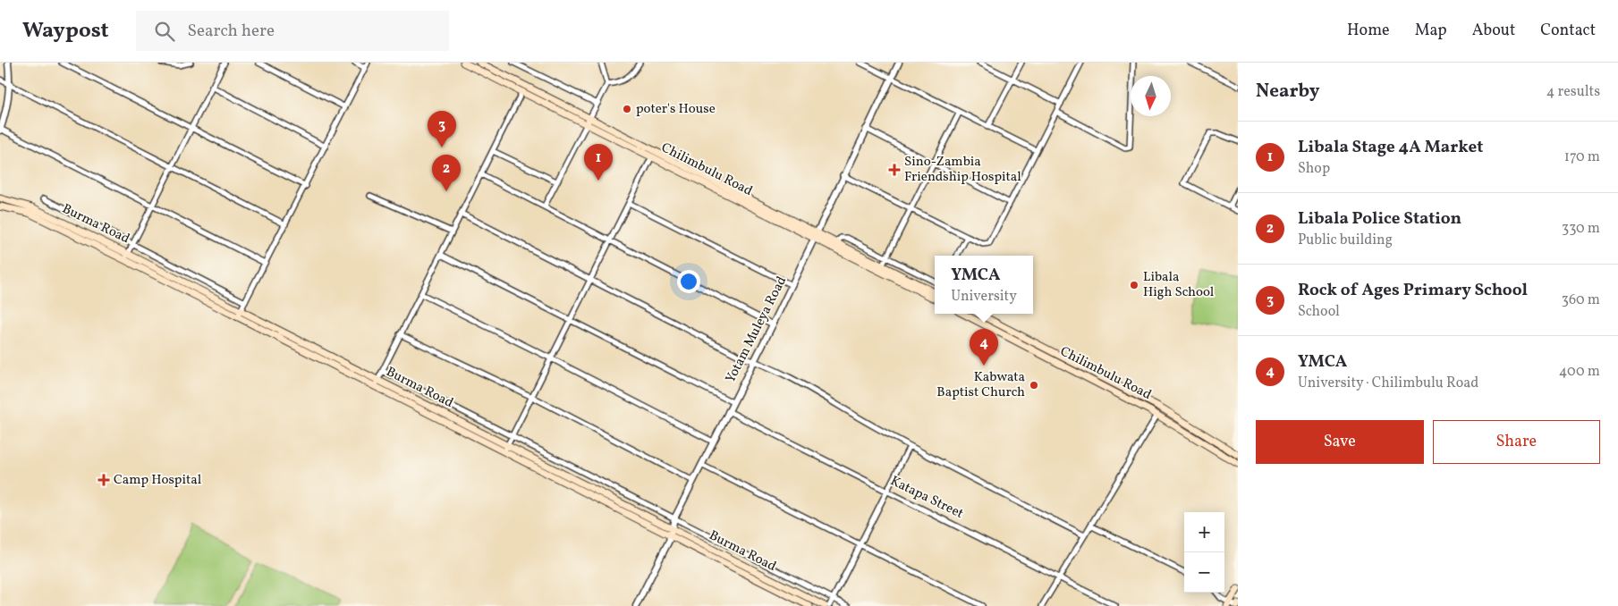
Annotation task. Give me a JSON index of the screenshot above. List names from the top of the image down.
{
  "streets": {
    "main road": ["Chilimbulu Road", "Burma Road"],
    "street": ["Yotam Muleya Road", "Katapa Street"]
  },
  "crossings": [
    ["Chilimbulu Road", "Yotam Muleya Road"],
    ["Burma Road", "Yotam Muleya Road"],
    ["Yotam Muleya Road", "Katapa Street"]
  ],
  "places": {
    "other": ["poter's House", "Libala High School", "Kabwata Baptist Church"],
    "health": ["Sino-Zambia Friendship Hospital", "Camp Hospital"]
  },
  "north": "bottom",
  "page": {
    "header": "Waypost",
    "search": "Search here",
    "nav": [
      "Home",
      "Map",
      "About",
      "Contact"
    ],
    "heading": ["Nearby", "4 results"],
    "pins": [
      "3",
      "1",
      "2",
      "4"
    ],
    "list": [
      {
        "mark": "1",
        "name": "Libala Stage 4A Market",
        "note": "Shop",
        "value": "170 m"
      },
      {
        "mark": "2",
        "name": "Libala Police Station",
        "note": "Public building",
        "value": "330 m"
      },
      {
        "mark": "3",
        "name": "Rock of Ages Primary School",
        "note": "School",
        "value": "360 m"
      },
      {
        "mark": "4",
        "name": "YMCA",
        "note": "University · Chilimbulu Road",
        "value": "400 m"
      }
    ],
    "popup": ["YMCA", "University"],
    "buttons": ["Save", "Share"],
    "map_buttons": ["+", "−"]
  }
}
